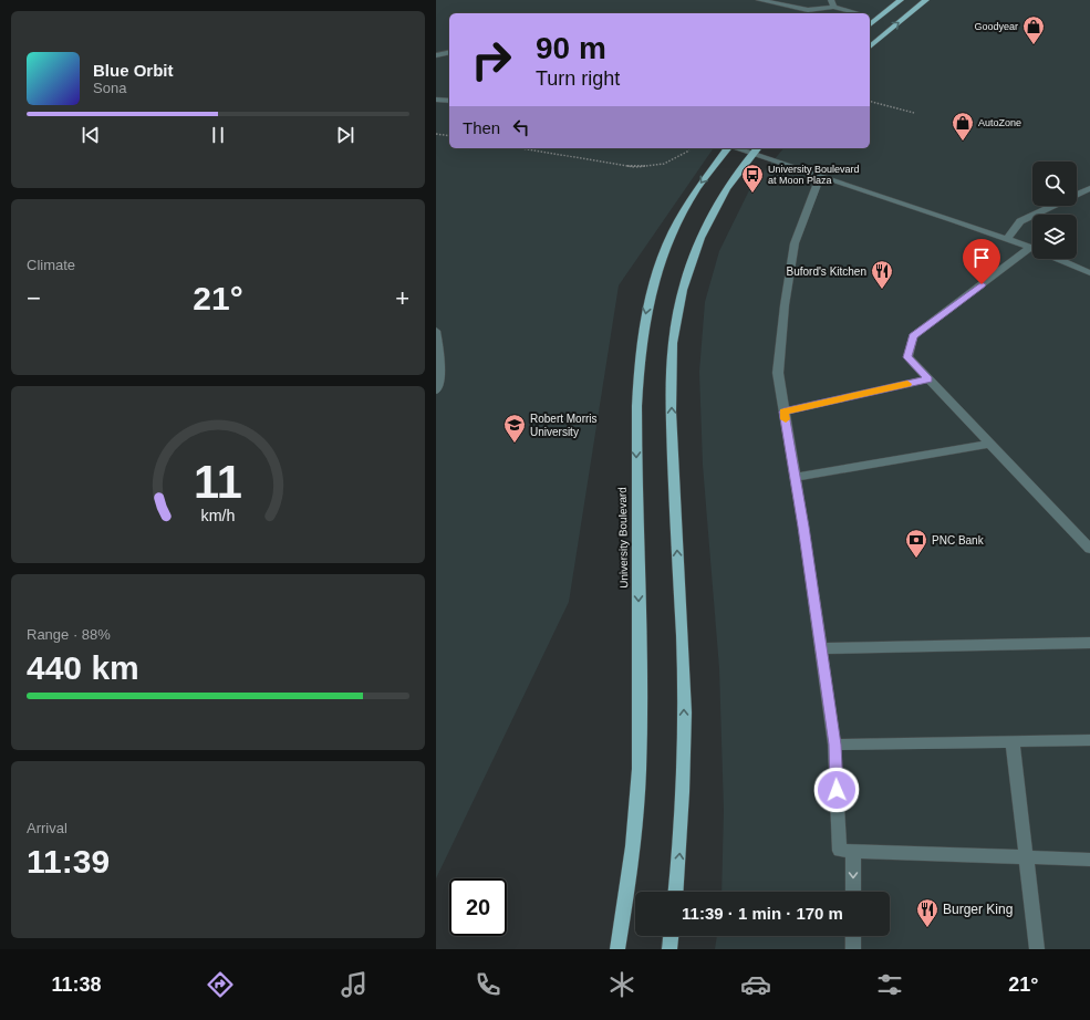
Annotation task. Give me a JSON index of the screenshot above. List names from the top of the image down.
{
  "streets": {
    "main road": ["University Boulevard"]
  },
  "places": {
    "shop": ["Goodyear", "AutoZone"],
    "bus stop": ["University Boulevard at Moon Plaza"],
    "restaurant": ["Buford's Kitchen", "Burger King"],
    "school or university": ["Robert Morris University"],
    "bank": ["PNC Bank"]
  },
  "page": {
    "turn": ["90 m", "Turn right"],
    "song": ["Blue Orbit", "Sona"],
    "then": "Then",
    "tile": [
      "Climate",
      ["Range · 88%", "440 km"],
      ["Arrival", "11:39"]
    ],
    "heat": ["−", "21°", "+"],
    "limit": "20",
    "trip": "11:39 · 1 min · 170 m",
    "tabs": ["11:38", "21°"],
    "gauge": ["11", "km/h"]
  }
}
